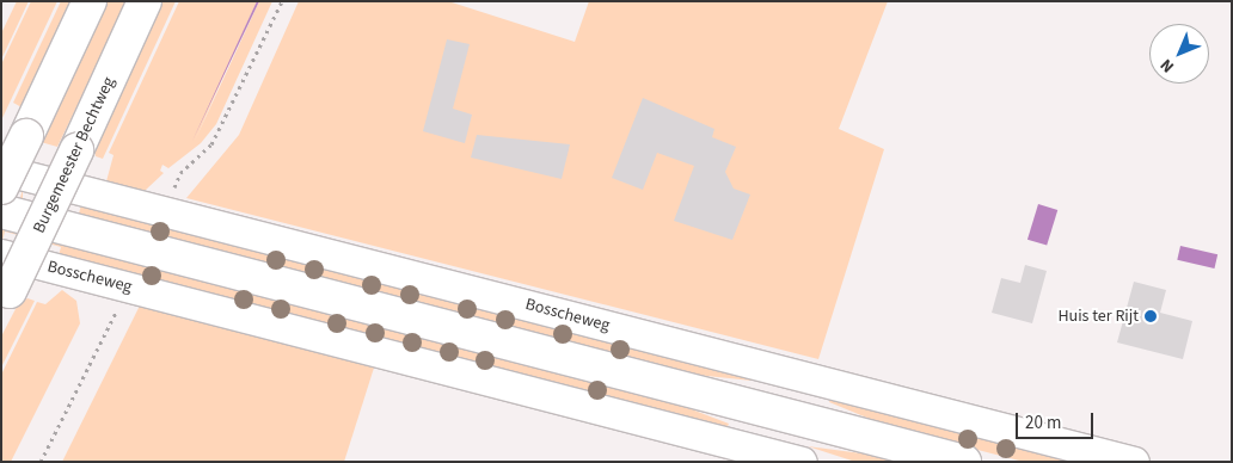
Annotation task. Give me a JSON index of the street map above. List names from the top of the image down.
{
  "streets": {
    "main road": ["Burgemeester Bechtweg"],
    "street": ["Bosscheweg"]
  },
  "places": ["Huis ter Rijt"],
  "scale_bar": "20 m",
  "north": "bottom left"
}
